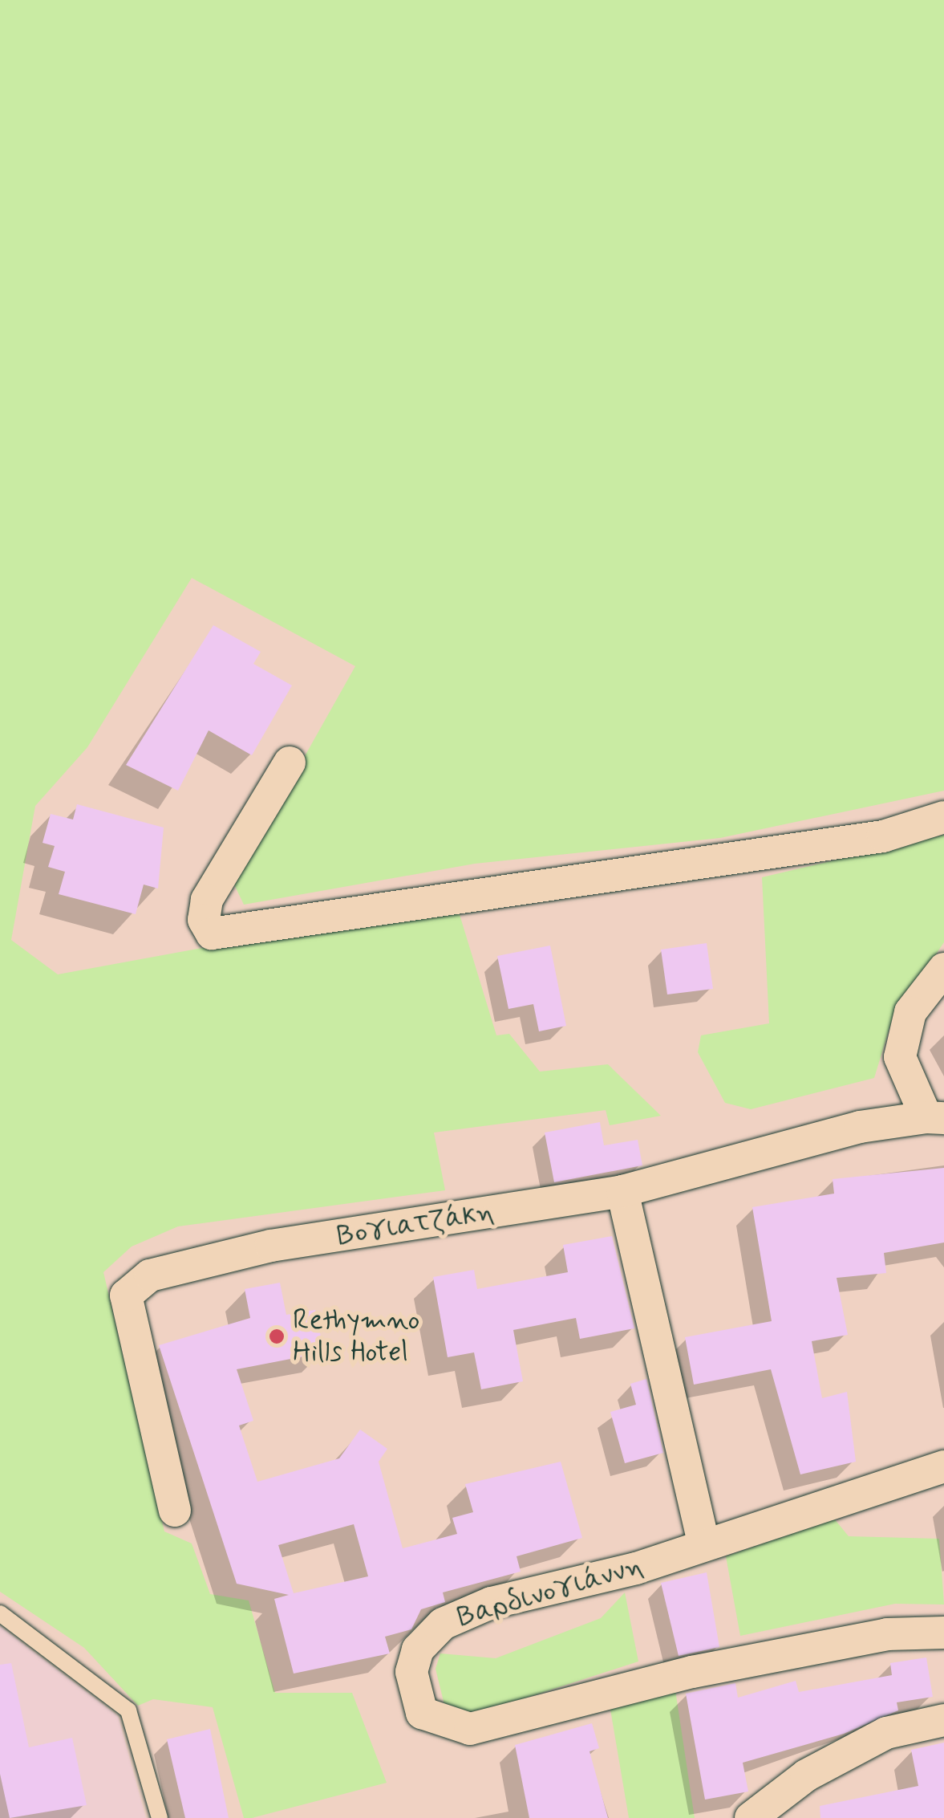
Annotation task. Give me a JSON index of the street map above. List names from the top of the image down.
{
  "streets": {
    "street": ["Βογιατζάκη", "Βαρδινογιάννη"]
  },
  "places": ["Rethymno Hills Hotel"]
}
